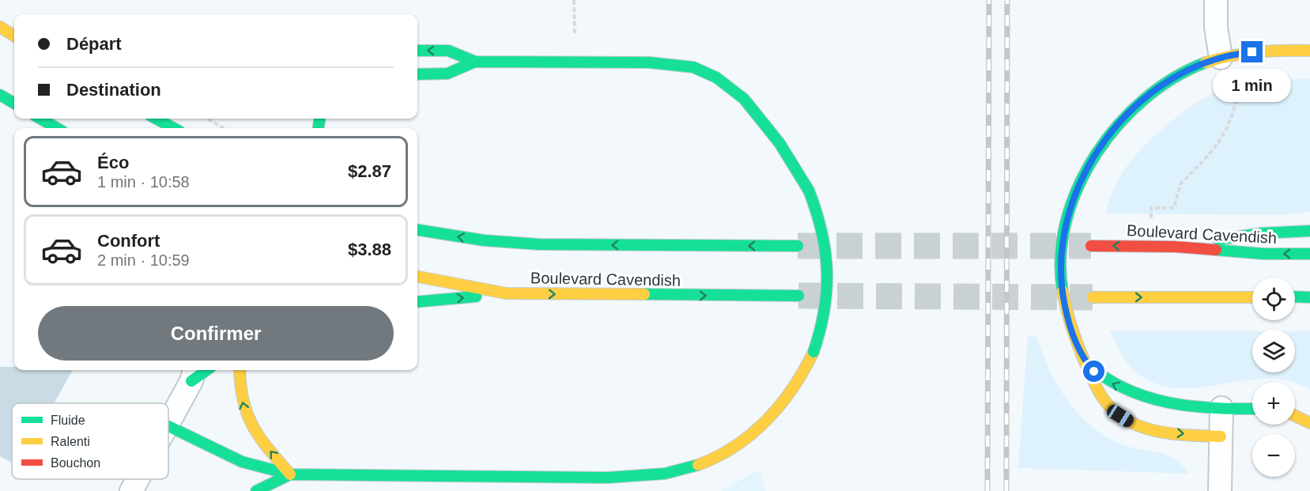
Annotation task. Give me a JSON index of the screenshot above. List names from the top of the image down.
{
  "streets": {
    "main road": ["Boulevard Cavendish"]
  },
  "legend": ["Fluide", "Ralenti", "Bouchon"],
  "page": {
    "banner": ["Départ", "Destination"],
    "bubble": "1 min",
    "list": [
      {
        "name": "Éco",
        "note": "1 min · 10:58",
        "value": "$2.87"
      },
      {
        "name": "Confort",
        "note": "2 min · 10:59",
        "value": "$3.88"
      }
    ],
    "map_buttons": ["+", "−"],
    "buttons": "Confirmer"
  }
}
